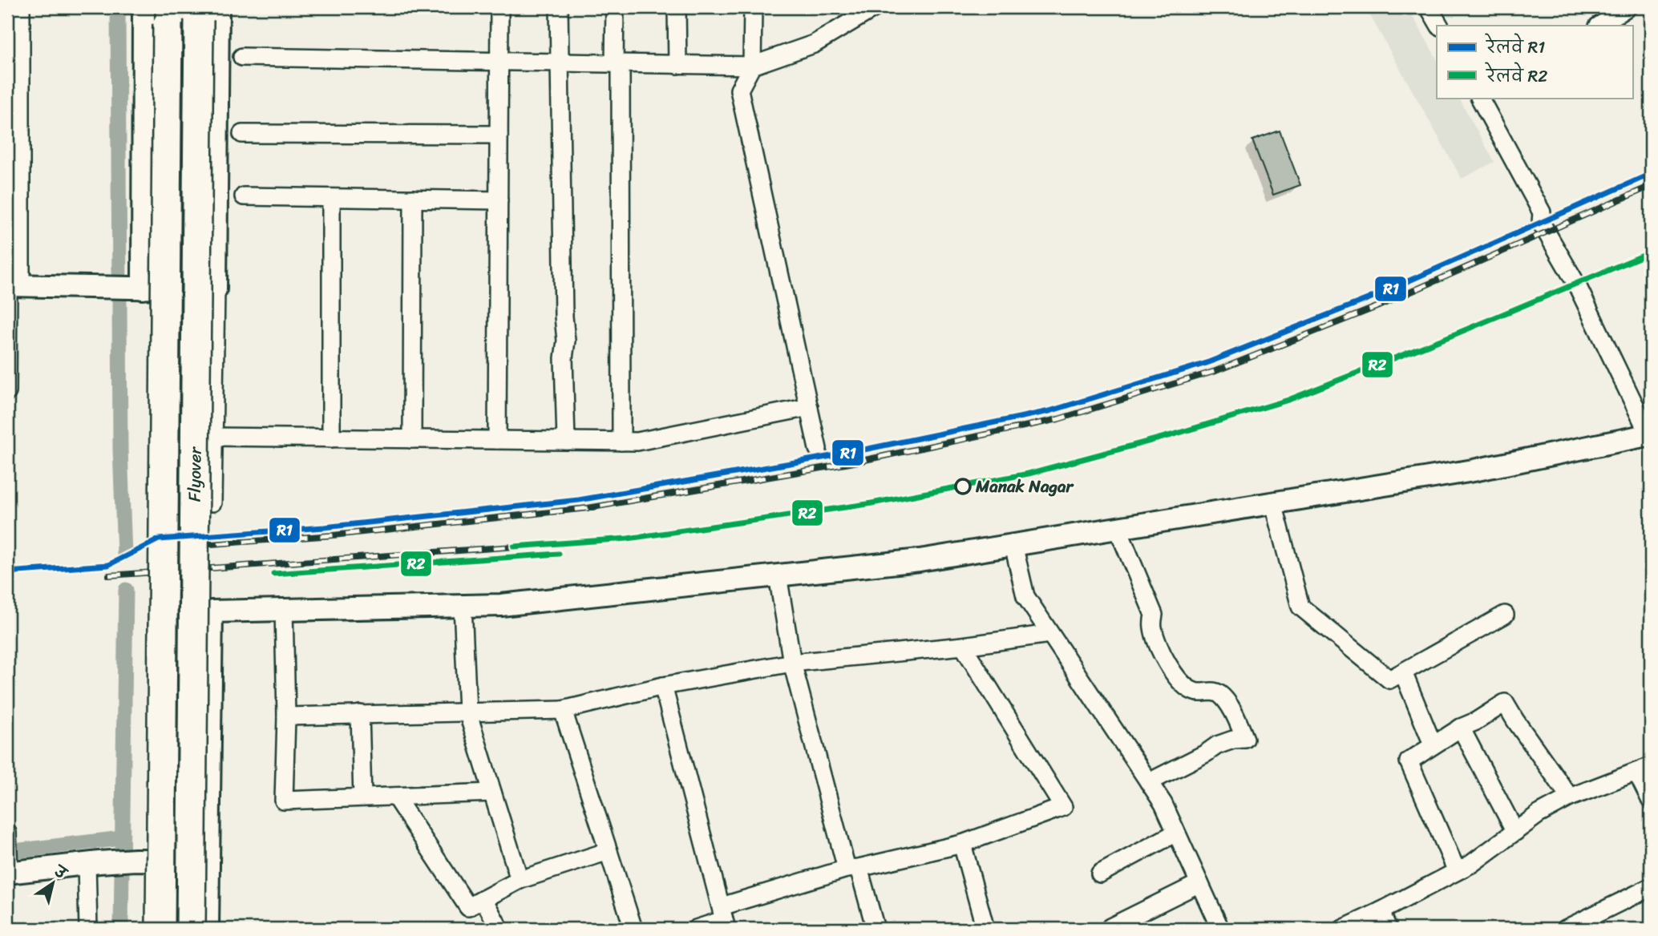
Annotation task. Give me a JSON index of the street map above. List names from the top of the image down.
{
  "streets": {
    "highway": ["Flyover"]
  },
  "places": ["Manak Nagar"],
  "lines": ["rail line R1", "rail line R2"],
  "legend": ["रेलवे R1", "रेलवे R2"],
  "north": "top right"
}
